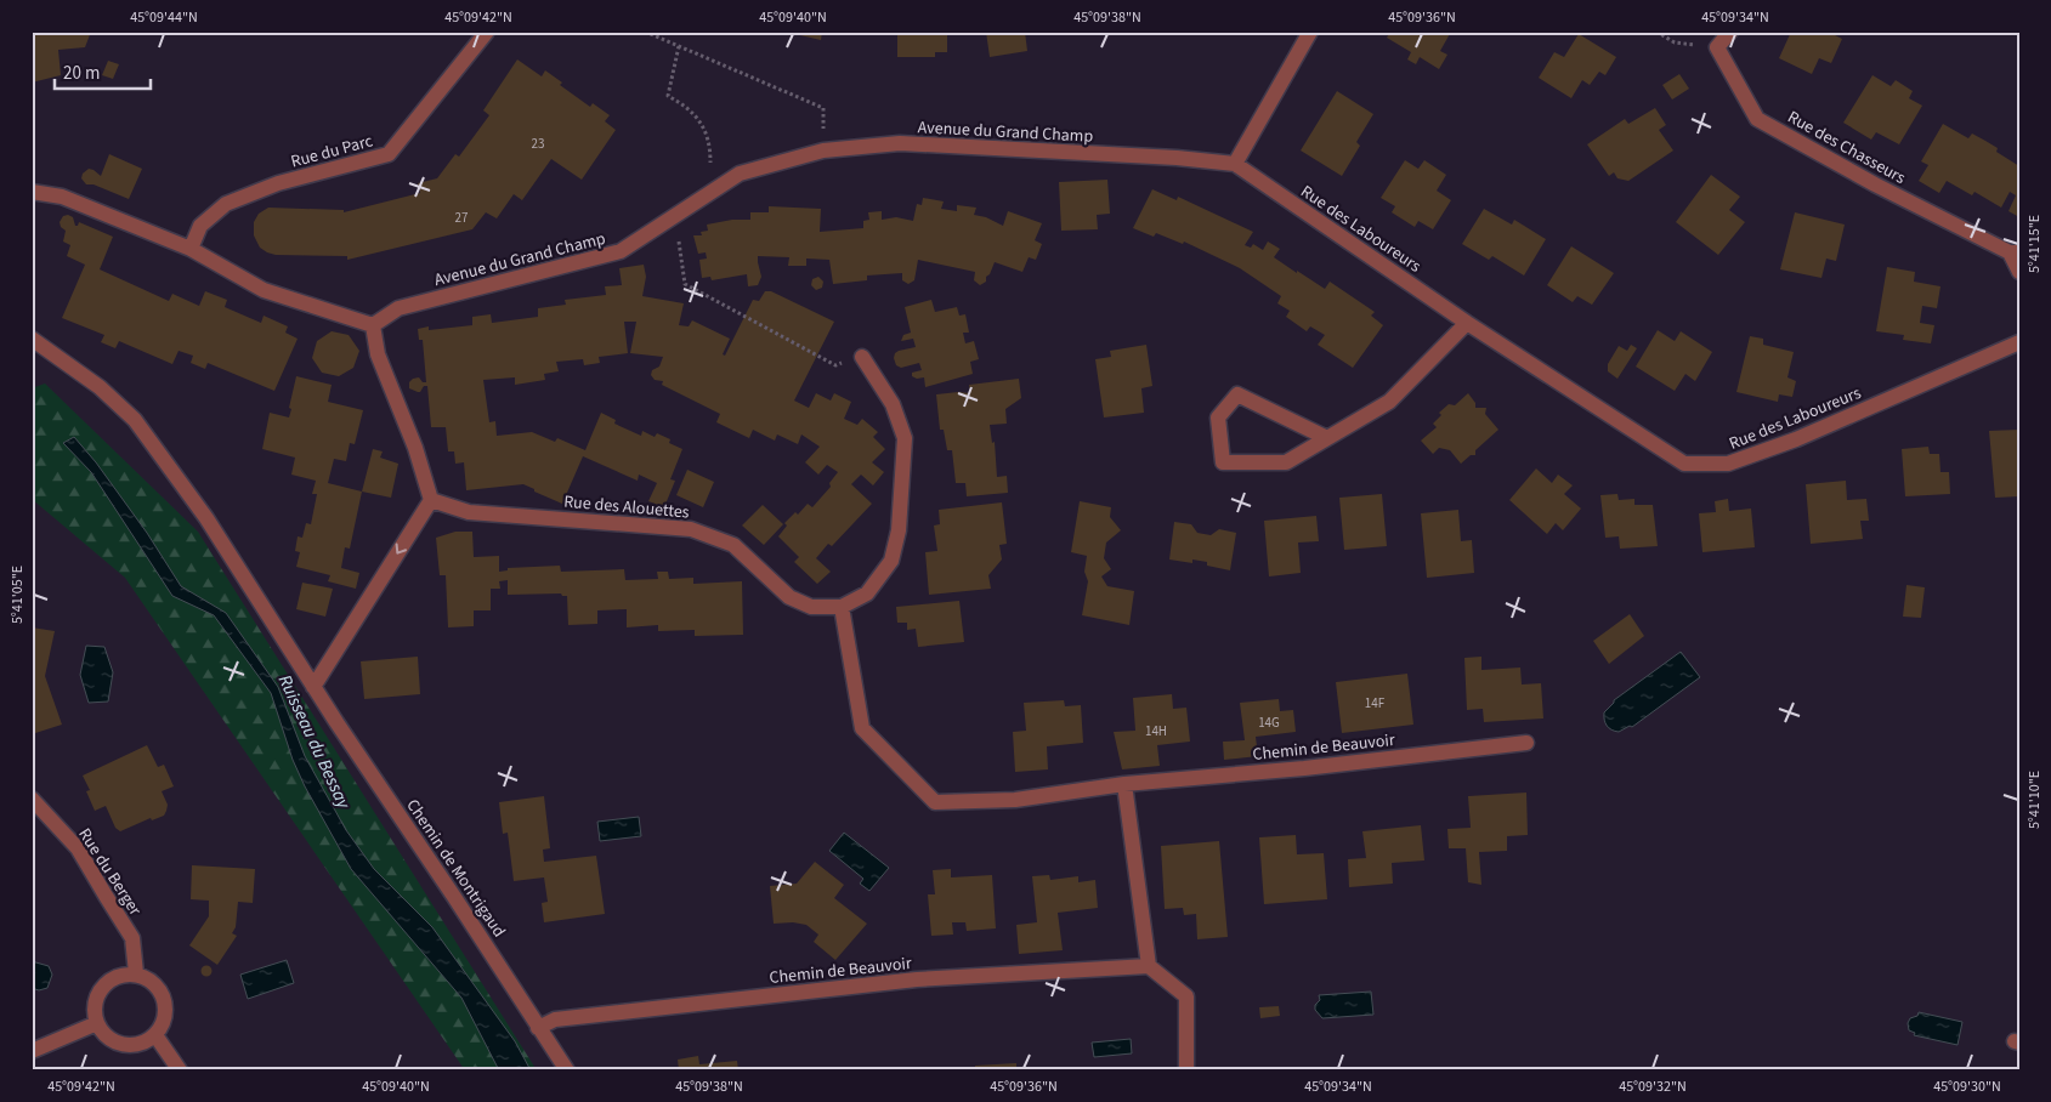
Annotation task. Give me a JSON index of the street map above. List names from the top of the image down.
{
  "streets": {
    "street": [
      "Avenue du Grand Champ",
      "Rue des Chasseurs",
      "Rue du Parc",
      "Rue des Laboureurs",
      "Rue des Alouettes",
      "Chemin de Beauvoir",
      "Chemin de Montrigaud",
      "Rue du Berger"
    ]
  },
  "crossings": [
    ["Avenue du Grand Champ", "Rue des Laboureurs"],
    ["Rue des Alouettes", "Chemin de Beauvoir"],
    ["Chemin de Beauvoir", "Chemin de Montrigaud"]
  ],
  "water": ["Ruisseau du Bessay"],
  "house_numbers": [
    "23",
    "27",
    "14F",
    "14G",
    "14H"
  ],
  "scale_bar": "20 m",
  "coordinates": [
    "45°09'44\"N",
    "45°09'42\"N",
    "45°09'40\"N",
    "45°09'38\"N",
    "45°09'36\"N",
    "45°09'34\"N",
    "5°41'15\"E",
    "5°41'05\"E",
    "5°41'10\"E",
    "45°09'32\"N",
    "45°09'30\"N"
  ]
}
